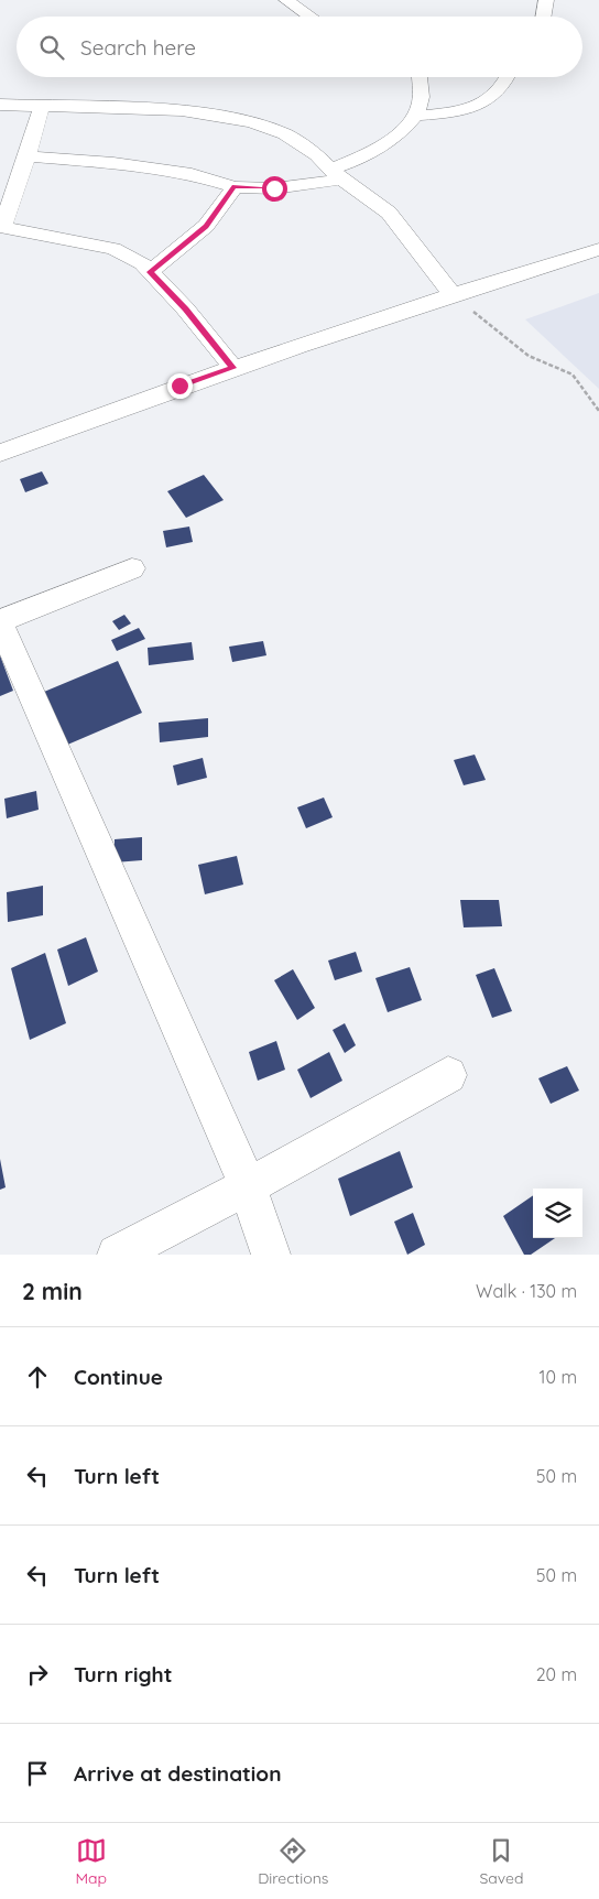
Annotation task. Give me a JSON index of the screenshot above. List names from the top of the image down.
{
  "page": {
    "search": "Search here",
    "heading": ["2 min", "Walk · 130 m"],
    "list": [
      ["Continue", "10 m"],
      ["Turn left", "50 m"],
      ["Turn left", "50 m"],
      ["Turn right", "20 m"],
      "Arrive at destination"
    ],
    "nav": ["Map", "Directions", "Saved"]
  }
}
